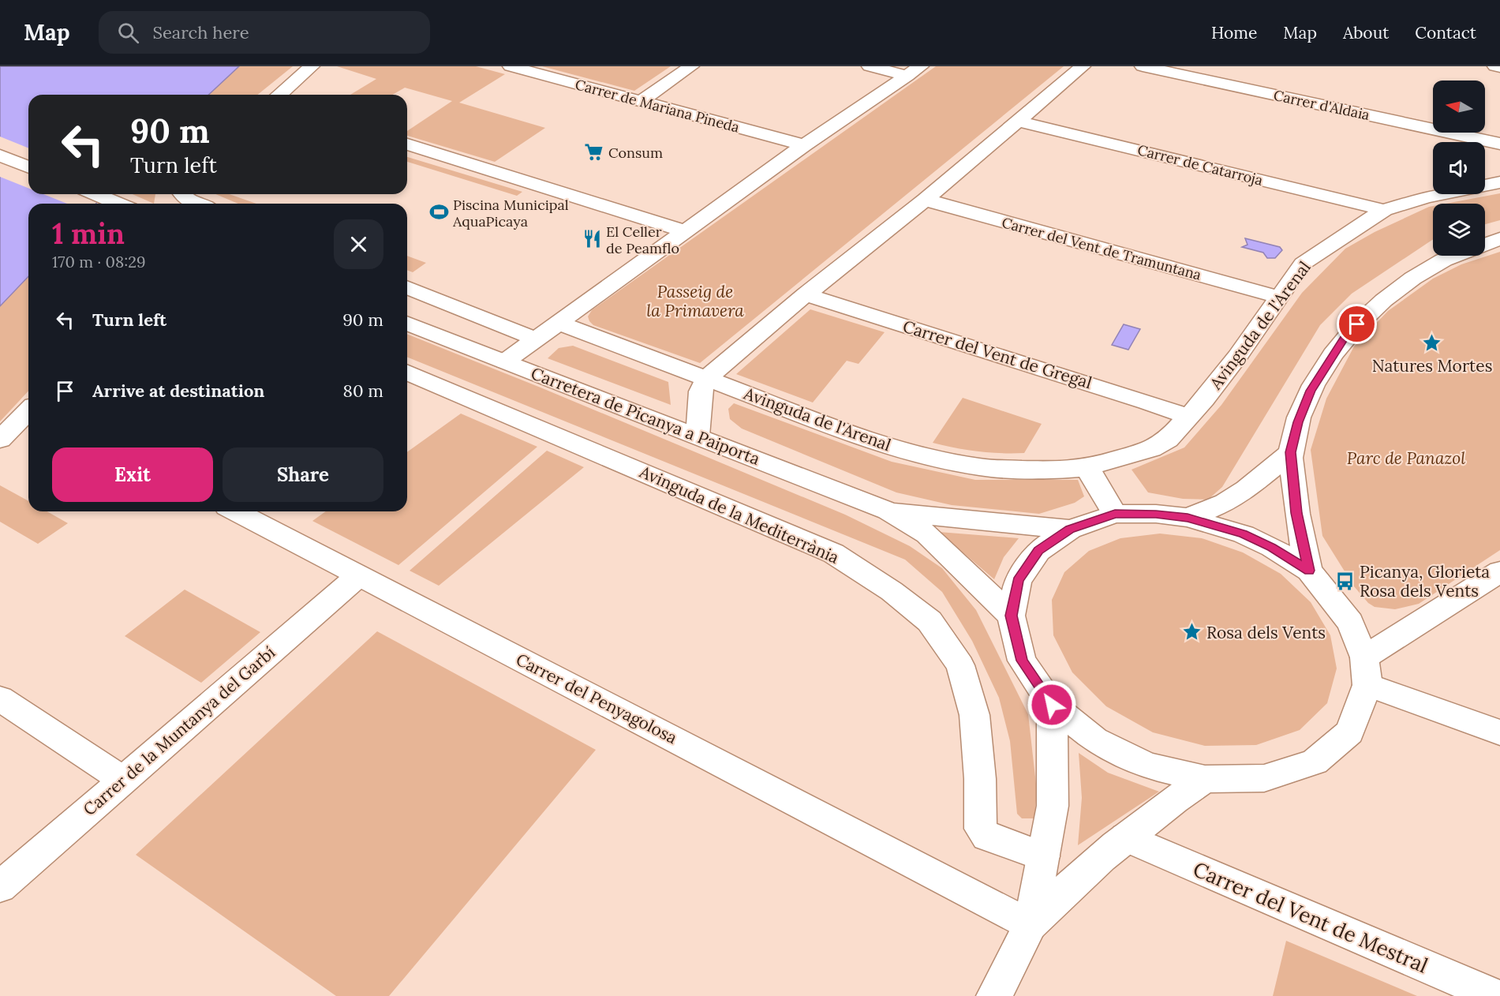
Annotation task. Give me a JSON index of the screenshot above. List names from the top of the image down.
{
  "streets": {
    "street": [
      "Carrer d'Aldaia",
      "Carrer de Mariana Pineda",
      "Carrer de Catarroja",
      "Carrer del Vent de Tramuntana",
      "Avinguda de l'Arenal",
      "Carrer del Vent de Gregal",
      "Carretera de Picanya a Paiporta",
      "Avinguda de la Mediterrània",
      "Carrer del Penyagolosa",
      "Carrer de la Muntanya del Garbí",
      "Carrer del Vent de Mestral"
    ]
  },
  "crossings": [
    ["Carrer de Catarroja", "Avinguda de l'Arenal"],
    ["Carrer del Vent de Tramuntana", "Avinguda de l'Arenal"],
    ["Avinguda de l'Arenal", "Carrer del Vent de Gregal"],
    ["Carrer del Penyagolosa", "Carrer de la Muntanya del Garbí"]
  ],
  "parks": ["Passeig de la Primavera", "Parc de Panazol"],
  "places": {
    "supermarket": ["Consum"],
    "sports": ["Piscina Municipal AquaPicaya"],
    "restaurant": ["El Celler de Peamflo"],
    "place": ["Natures Mortes", "Rosa dels Vents"],
    "bus stop": ["Picanya, Glorieta Rosa dels Vents"]
  },
  "north": "left",
  "page": {
    "header": "Map",
    "search": "Search here",
    "nav": [
      "Home",
      "Map",
      "About",
      "Contact"
    ],
    "turn": ["90 m", "Turn left"],
    "heading": ["1 min", "170 m · 08:29"],
    "list": [
      {
        "name": "Turn left",
        "value": "90 m"
      },
      {
        "name": "Arrive at destination",
        "value": "80 m"
      }
    ],
    "buttons": ["Exit", "Share"]
  }
}
